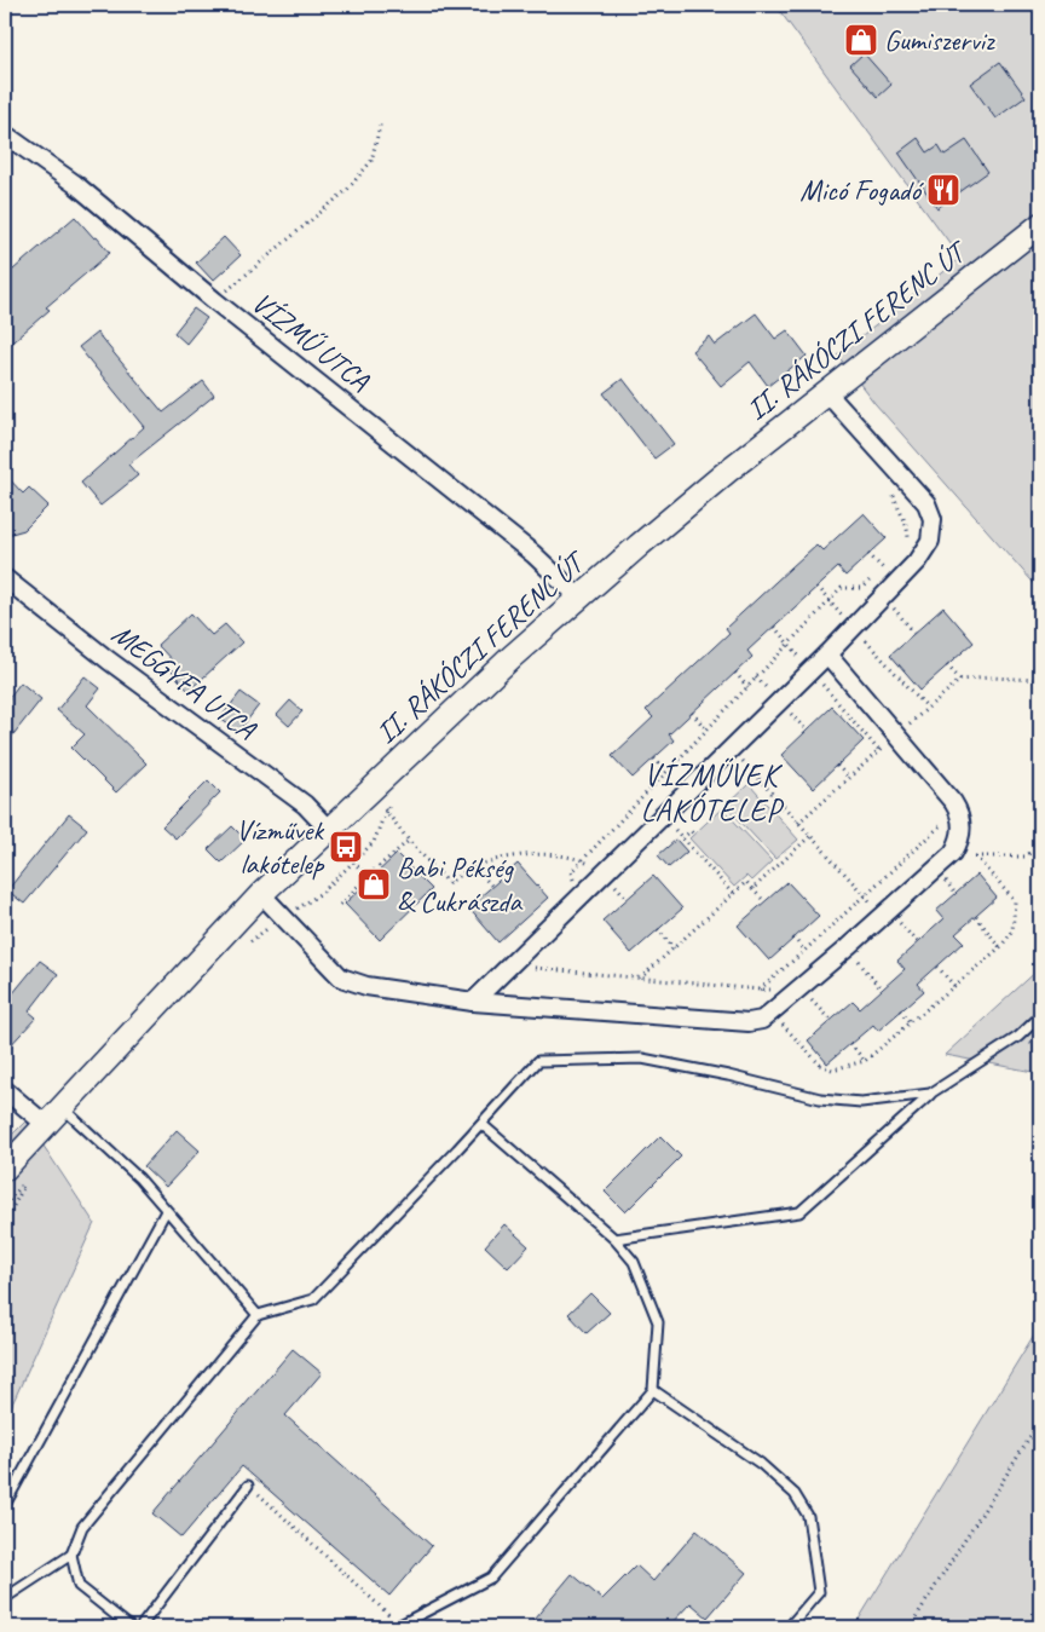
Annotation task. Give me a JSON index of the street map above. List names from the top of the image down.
{
  "streets": {
    "main road": ["II. RÁKÓCZI FERENC ÚT"],
    "street": ["VÍZMŰ UTCA", "MEGGYFA UTCA"]
  },
  "crossings": [
    ["II. RÁKÓCZI FERENC ÚT", "VÍZMŰ UTCA"],
    ["II. RÁKÓCZI FERENC ÚT", "MEGGYFA UTCA"]
  ],
  "districts": ["VÍZMŰVEK LAKÓTELEP"],
  "places": {
    "shop": ["Gumiszerviz", "Babi Pékség & Cukrászda"],
    "restaurant": ["Micó Fogadó"],
    "bus stop": ["Vízművek lakótelep"]
  }
}
